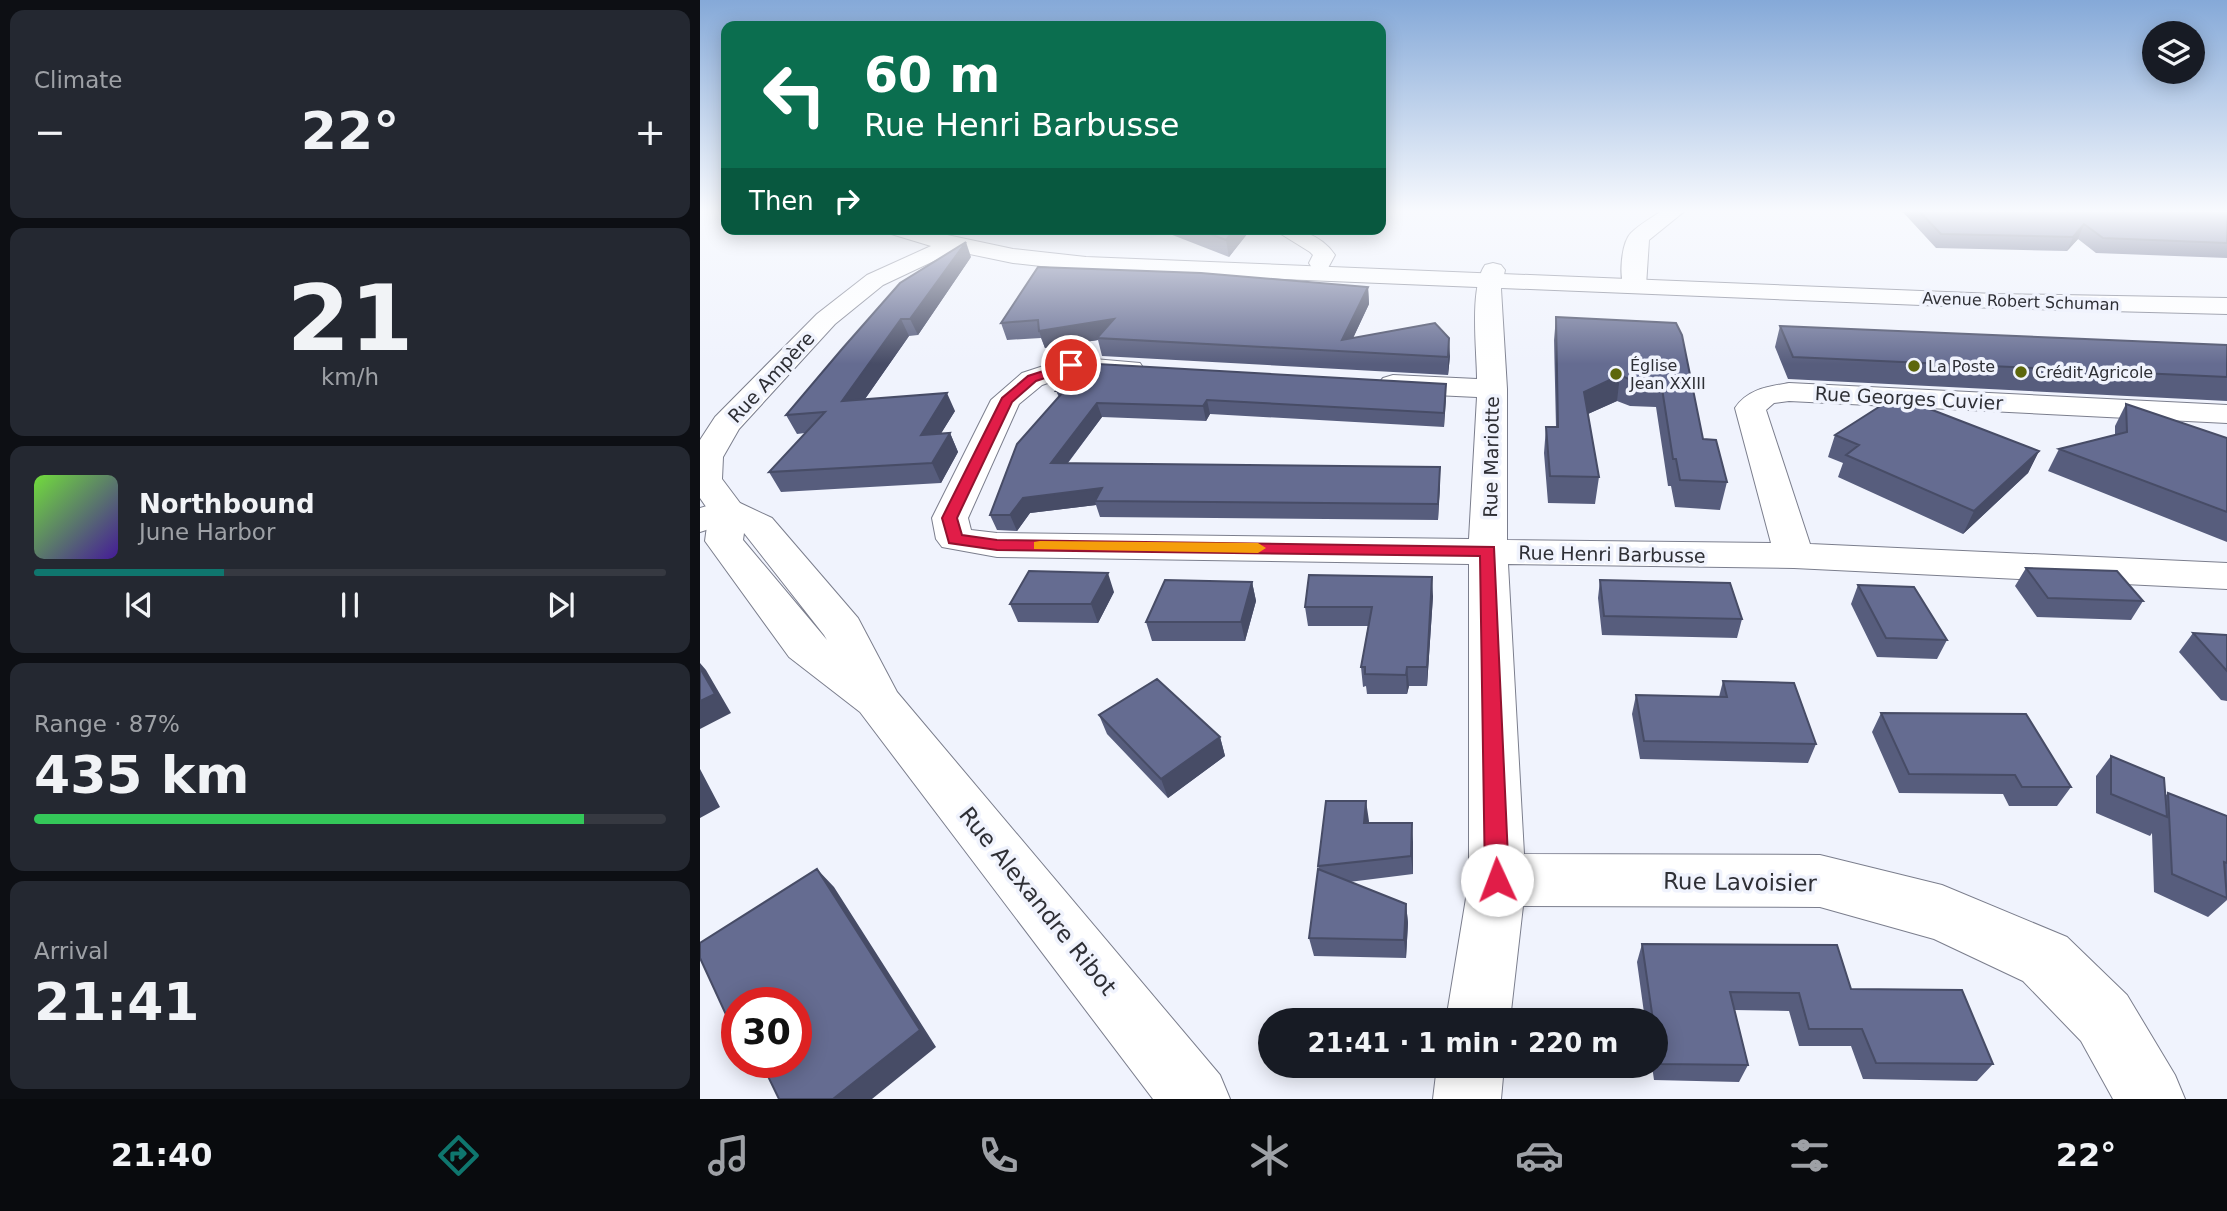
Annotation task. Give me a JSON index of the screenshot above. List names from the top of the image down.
{
  "streets": {
    "main road": [
      "Avenue Robert Schuman",
      "Rue Ampère",
      "Rue Georges Cuvier",
      "Rue Mariotte",
      "Rue Henri Barbusse",
      "Rue Lavoisier",
      "Rue Alexandre Ribot"
    ]
  },
  "crossings": [
    ["Avenue Robert Schuman", "Rue Mariotte"],
    ["Rue Ampère", "Rue Alexandre Ribot"],
    ["Rue Georges Cuvier", "Rue Henri Barbusse"],
    ["Rue Mariotte", "Rue Henri Barbusse"],
    ["Rue Mariotte", "Rue Lavoisier"]
  ],
  "places": ["La Poste", "Crédit Agricole", "Église Jean XXIII"],
  "page": {
    "tile": [
      "Climate",
      ["21", "km/h"],
      ["Range · 87%", "435 km"],
      ["Arrival", "21:41"]
    ],
    "turn": ["60 m", "Rue Henri Barbusse"],
    "heat": ["−", "22°", "+"],
    "then": "Then",
    "song": ["Northbound", "June Harbor"],
    "limit": "30",
    "trip": "21:41 · 1 min · 220 m",
    "tabs": ["21:40", "22°"]
  }
}
